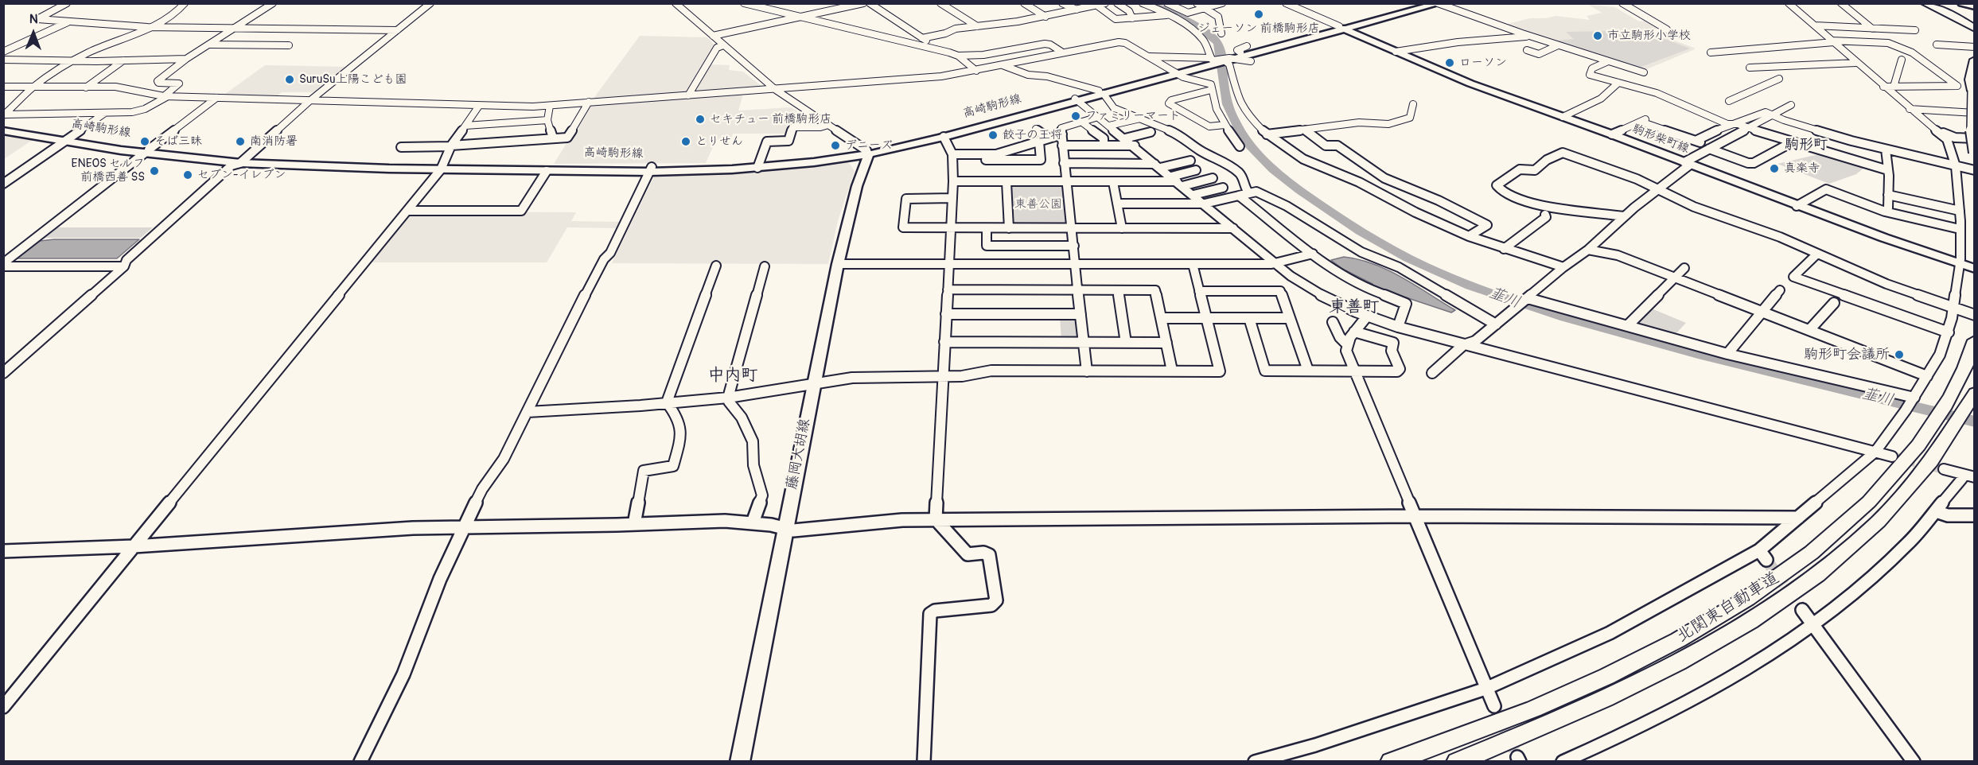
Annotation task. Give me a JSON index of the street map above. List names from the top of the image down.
{
  "streets": {
    "highway": ["北関東自動車道"],
    "main road": ["高崎駒形線", "駒形柴町線", "藤岡大胡線"]
  },
  "crossings": [
    ["高崎駒形線", "駒形柴町線"],
    ["高崎駒形線", "藤岡大胡線"]
  ],
  "districts": ["駒形町", "東善町", "中内町"],
  "water": ["韮川"],
  "parks": ["東善公園"],
  "places": [
    "ジェーソン 前橋駒形店",
    "市立駒形小学校",
    "ローソン",
    "SuruSu上陽こども園",
    "ファミリーマート",
    "セキチュー 前橋駒形店",
    "餃子の王将",
    "そば三昧",
    "南消防署",
    "とりせん",
    "デニーズ",
    "真楽寺",
    "ENEOS セルフ 前橋西善 SS",
    "セブン-イレブン",
    "駒形町会議所"
  ],
  "north": "top"
}
